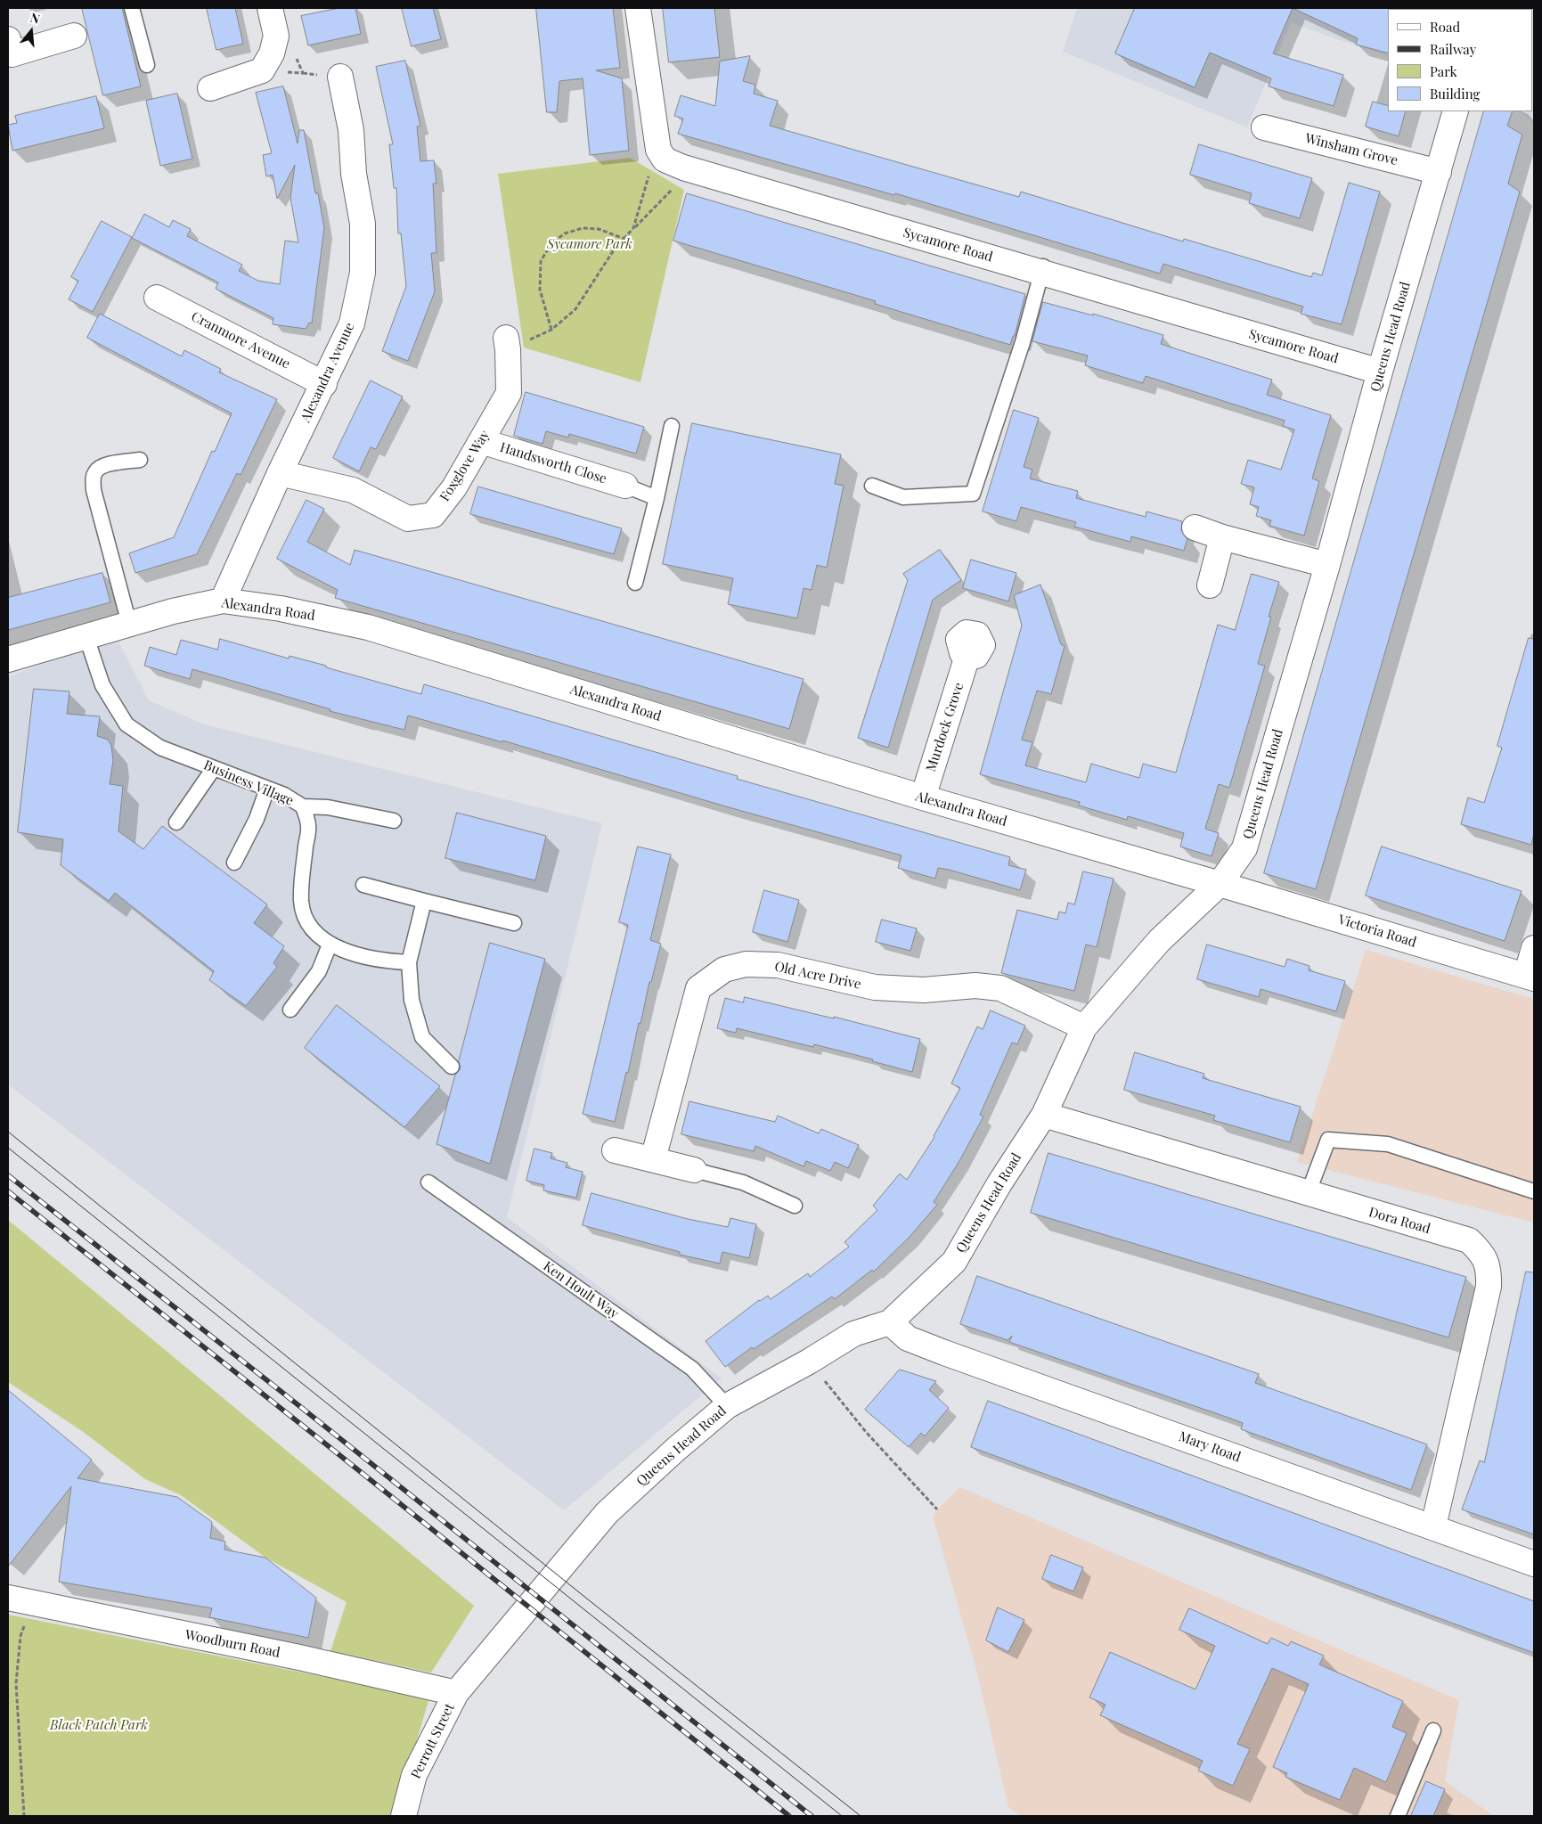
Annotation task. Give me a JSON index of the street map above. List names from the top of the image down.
{
  "streets": {
    "street": [
      "Winsham Grove",
      "Sycamore Road",
      "Queens Head Road",
      "Cranmore Avenue",
      "Alexandra Avenue",
      "Handsworth Close",
      "Foxglove Way",
      "Alexandra Road",
      "Murdock Grove",
      "Victoria Road",
      "Old Acre Drive",
      "Dora Road",
      "Mary Road",
      "Woodburn Road",
      "Perrott Street"
    ],
    "lane": ["Business Village", "Ken Hoult Way"]
  },
  "crossings": [
    ["Winsham Grove", "Queens Head Road"],
    ["Sycamore Road", "Queens Head Road"],
    ["Queens Head Road", "Alexandra Road"],
    ["Queens Head Road", "Victoria Road"],
    ["Queens Head Road", "Old Acre Drive"],
    ["Queens Head Road", "Dora Road"],
    ["Queens Head Road", "Ken Hoult Way"],
    ["Queens Head Road", "Mary Road"],
    ["Queens Head Road", "Woodburn Road"],
    ["Queens Head Road", "Perrott Street"],
    ["Cranmore Avenue", "Alexandra Avenue"],
    ["Alexandra Avenue", "Foxglove Way"],
    ["Alexandra Avenue", "Alexandra Road"],
    ["Handsworth Close", "Foxglove Way"],
    ["Alexandra Road", "Murdock Grove"],
    ["Alexandra Road", "Business Village"],
    ["Alexandra Road", "Victoria Road"],
    ["Dora Road", "Mary Road"],
    ["Woodburn Road", "Perrott Street"]
  ],
  "parks": ["Sycamore Park", "Black Patch Park"],
  "legend": [
    "Road",
    "Railway",
    "Park",
    "Building"
  ],
  "north": "top"
}
